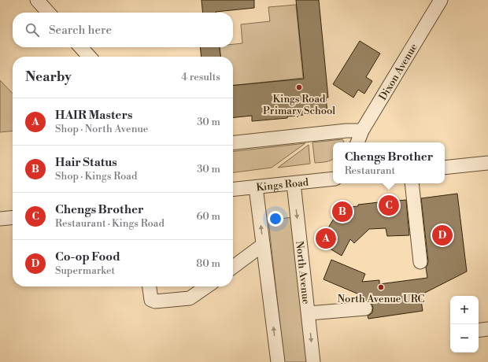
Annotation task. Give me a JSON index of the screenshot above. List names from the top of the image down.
{
  "streets": {
    "street": ["Dixon Avenue", "Kings Road", "North Avenue"]
  },
  "crossings": [
    ["Kings Road", "North Avenue"]
  ],
  "places": ["Kings Road Primary School", "North Avenue URC"],
  "page": {
    "search": "Search here",
    "heading": ["Nearby", "4 results"],
    "list": [
      {
        "mark": "A",
        "name": "HAIR Masters",
        "note": "Shop · North Avenue",
        "value": "30 m"
      },
      {
        "mark": "B",
        "name": "Hair Status",
        "note": "Shop · Kings Road",
        "value": "30 m"
      },
      {
        "mark": "C",
        "name": "Chengs Brother",
        "note": "Restaurant · Kings Road",
        "value": "60 m"
      },
      {
        "mark": "D",
        "name": "Co-op Food",
        "note": "Supermarket",
        "value": "80 m"
      }
    ],
    "popup": ["Chengs Brother", "Restaurant"],
    "pins": [
      "C",
      "B",
      "D",
      "A"
    ],
    "map_buttons": ["+", "−"]
  }
}
